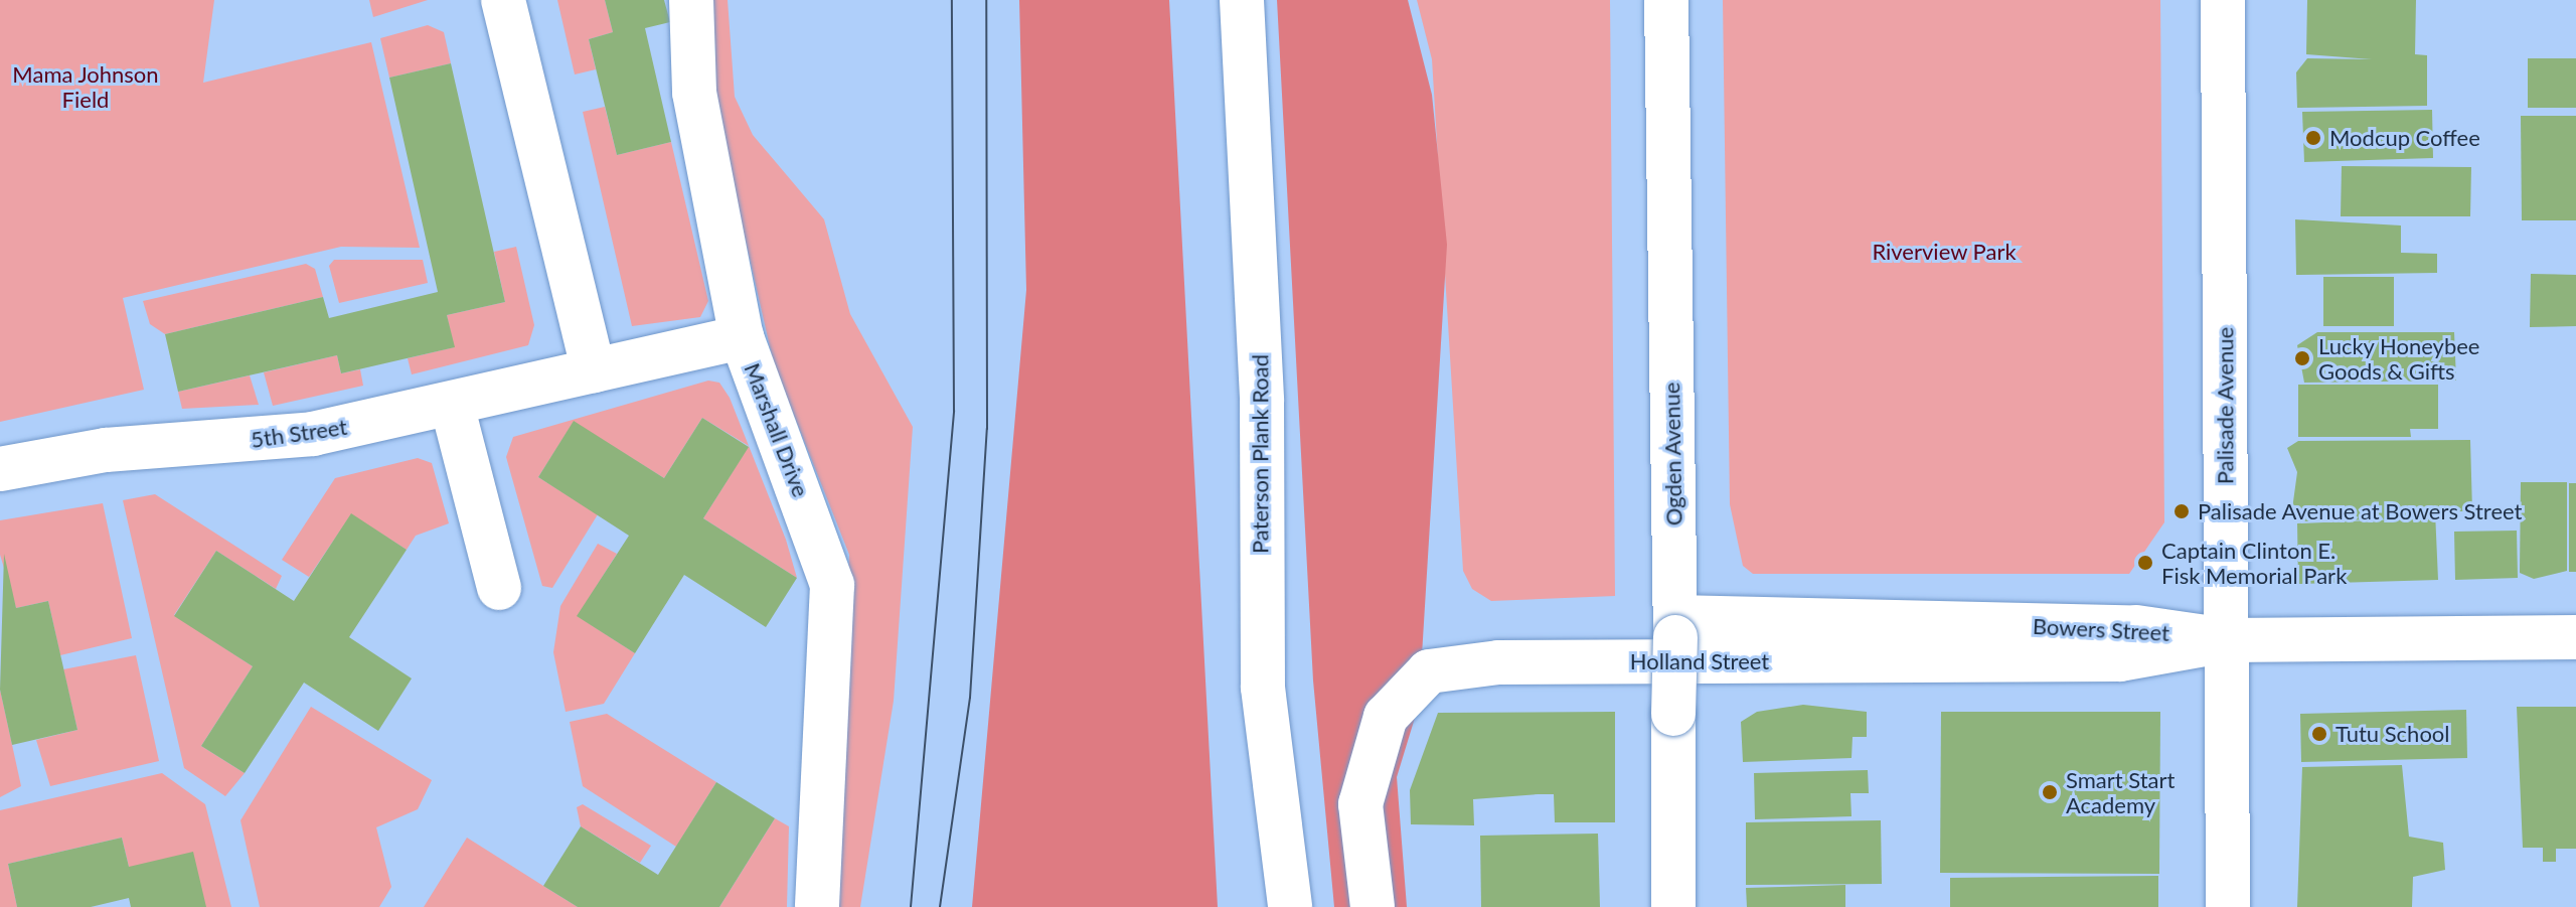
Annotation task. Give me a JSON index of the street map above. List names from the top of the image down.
{
  "streets": {
    "street": [
      "Palisade Avenue",
      "Marshall Drive",
      "5th Street",
      "Paterson Plank Road",
      "Ogden Avenue",
      "Bowers Street",
      "Holland Street"
    ]
  },
  "crossings": [
    ["Palisade Avenue", "Bowers Street"],
    ["Palisade Avenue", "Holland Street"],
    ["Marshall Drive", "5th Street"],
    ["Ogden Avenue", "Bowers Street"],
    ["Bowers Street", "Holland Street"]
  ],
  "parks": ["Mama Johnson Field", "Riverview Park"],
  "places": [
    "Modcup Coffee",
    "Lucky Honeybee Goods & Gifts",
    "Palisade Avenue at Bowers Street",
    "Captain Clinton E. Fisk Memorial Park",
    "Tutu School",
    "Smart Start Academy"
  ]
}
